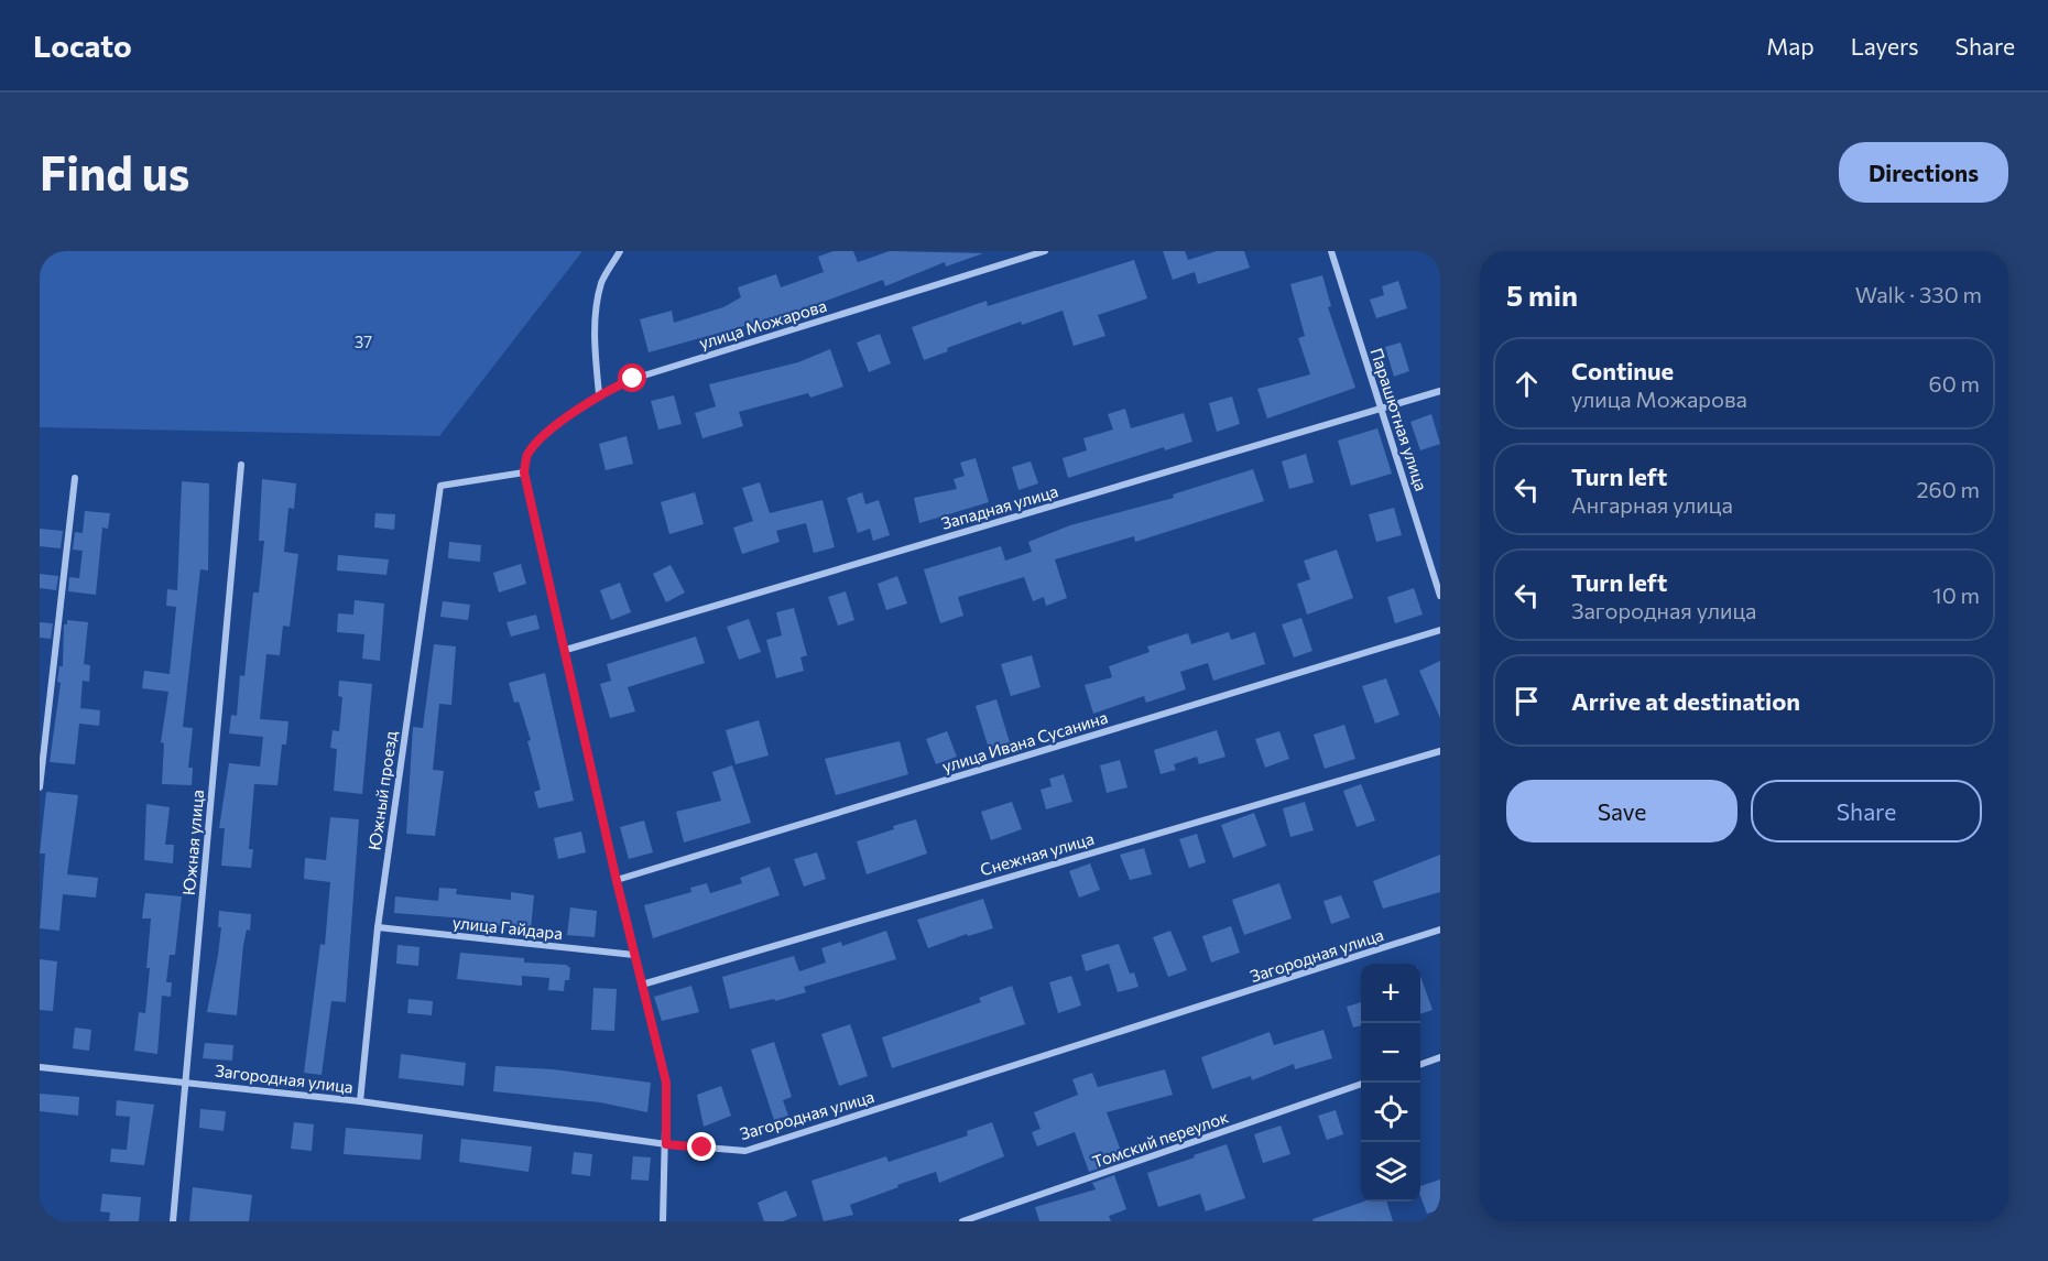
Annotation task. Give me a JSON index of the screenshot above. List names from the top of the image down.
{
  "streets": {
    "street": [
      "улица Можарова",
      "Парашютная улица",
      "Западная улица",
      "улица Ивана Сусанина",
      "Южный проезд",
      "Южная улица",
      "Снежная улица",
      "улица Гайдара",
      "Загородная улица",
      "Томский переулок"
    ]
  },
  "crossings": [
    ["улица Можарова", "Южный проезд"],
    ["Парашютная улица", "Западная улица"],
    ["Южный проезд", "улица Гайдара"],
    ["Южный проезд", "Загородная улица"],
    ["Южная улица", "Загородная улица"]
  ],
  "parks": ["37"],
  "page": {
    "header": "Locato",
    "nav": ["Map", "Layers", "Share"],
    "buttons": [
      "Directions",
      ["Save", "Share"]
    ],
    "title": "Find us",
    "heading": ["5 min", "Walk · 330 m"],
    "list": [
      ["Continue", "улица Можарова", "60 m"],
      ["Turn left", "Ангарная улица", "260 m"],
      ["Turn left", "Загородная улица", "10 m"],
      "Arrive at destination"
    ],
    "map_buttons": ["+", "−"]
  }
}
